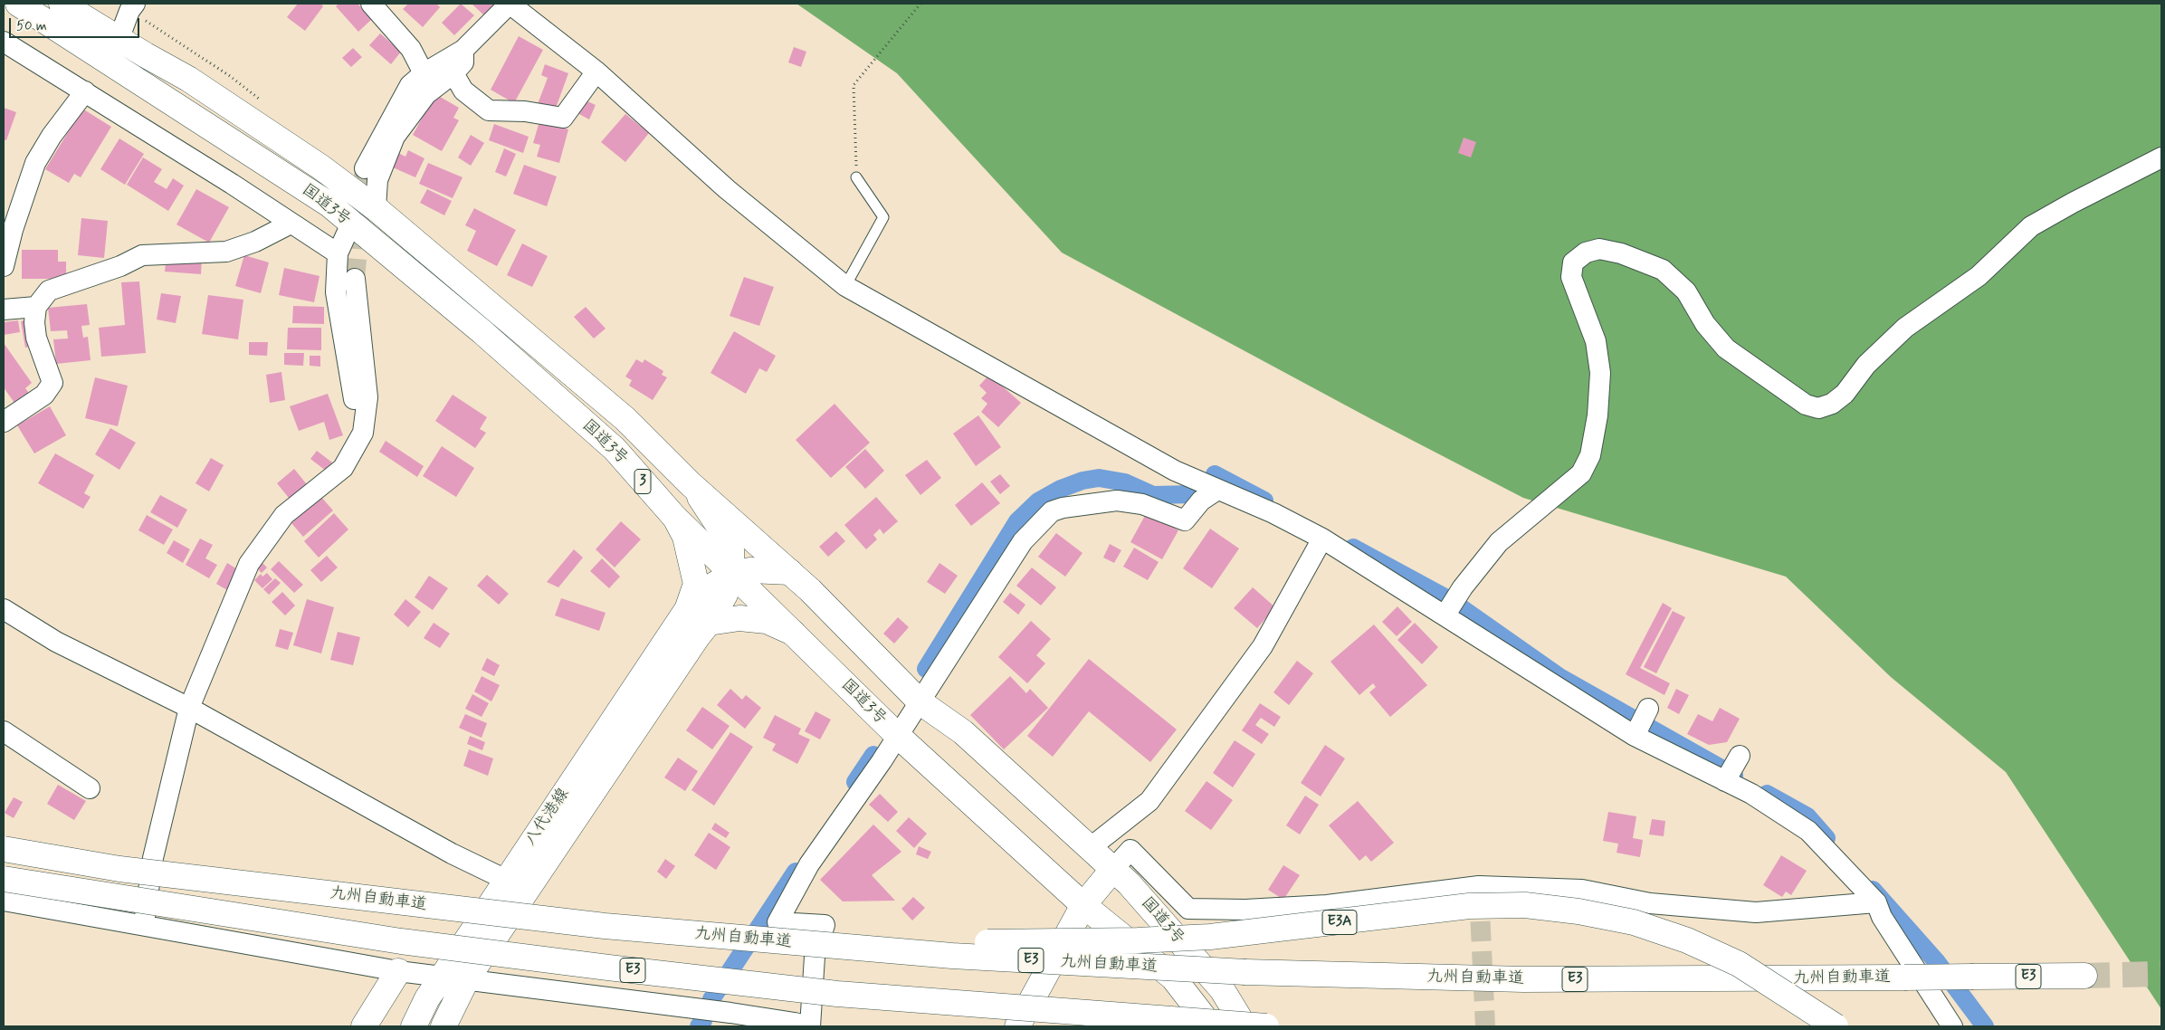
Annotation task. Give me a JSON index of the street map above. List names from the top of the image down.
{
  "streets": {
    "main road": [
      "国道3号",
      "3",
      "八代港線",
      "九州自動車道",
      "E3A",
      "E3"
    ]
  },
  "crossings": [
    ["国道3号", "八代港線"],
    ["九州自動車道", "E3A"]
  ],
  "scale_bar": "50 m"
}
